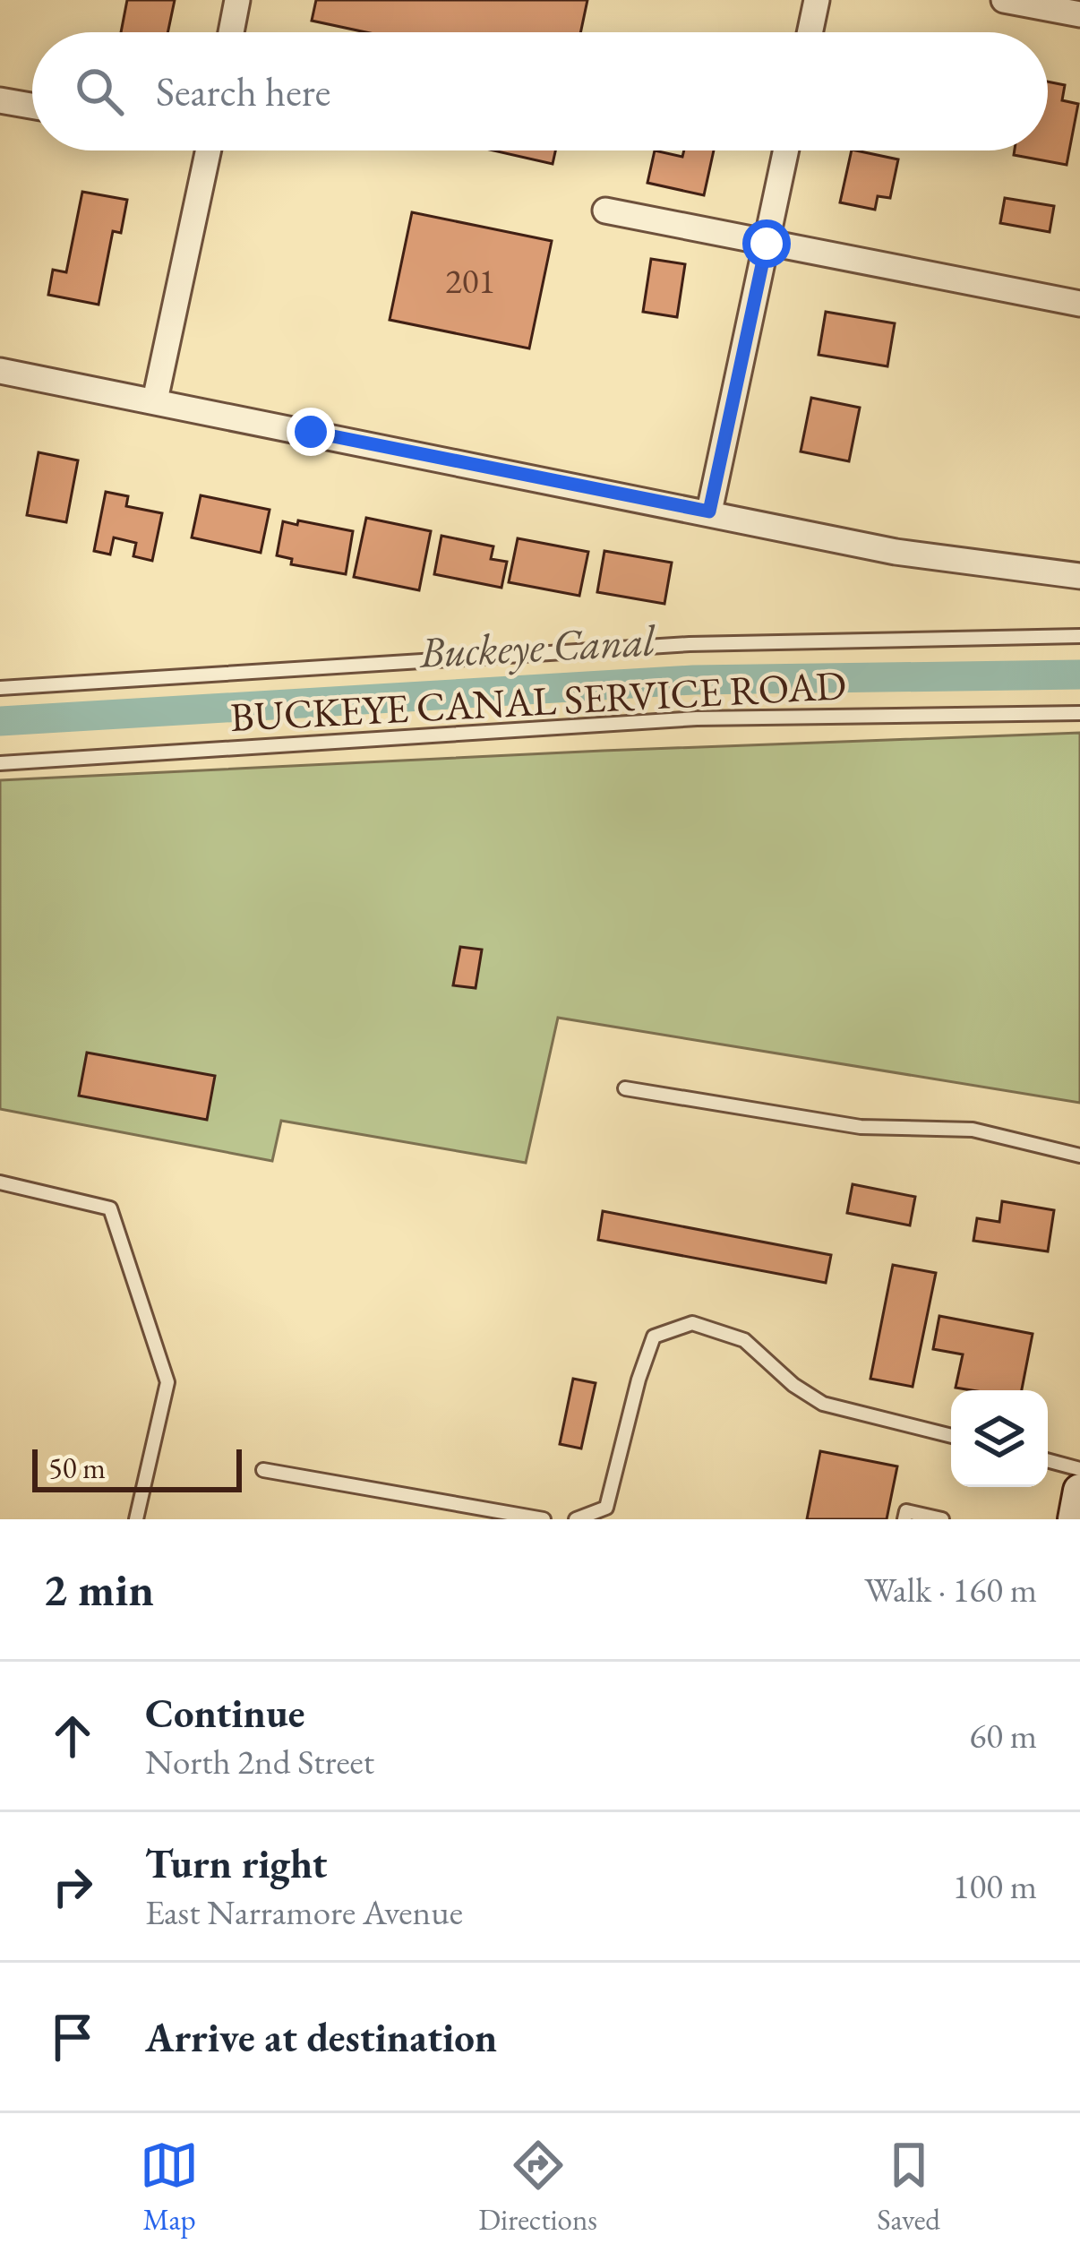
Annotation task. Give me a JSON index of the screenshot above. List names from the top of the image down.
{
  "streets": {
    "lane": ["BUCKEYE CANAL SERVICE ROAD"]
  },
  "water": ["Buckeye Canal"],
  "house_numbers": ["201"],
  "scale_bar": "50 m",
  "page": {
    "search": "Search here",
    "scale": "50 m",
    "heading": ["2 min", "Walk · 160 m"],
    "list": [
      ["Continue", "North 2nd Street", "60 m"],
      ["Turn right", "East Narramore Avenue", "100 m"],
      "Arrive at destination"
    ],
    "nav": ["Map", "Directions", "Saved"]
  }
}
